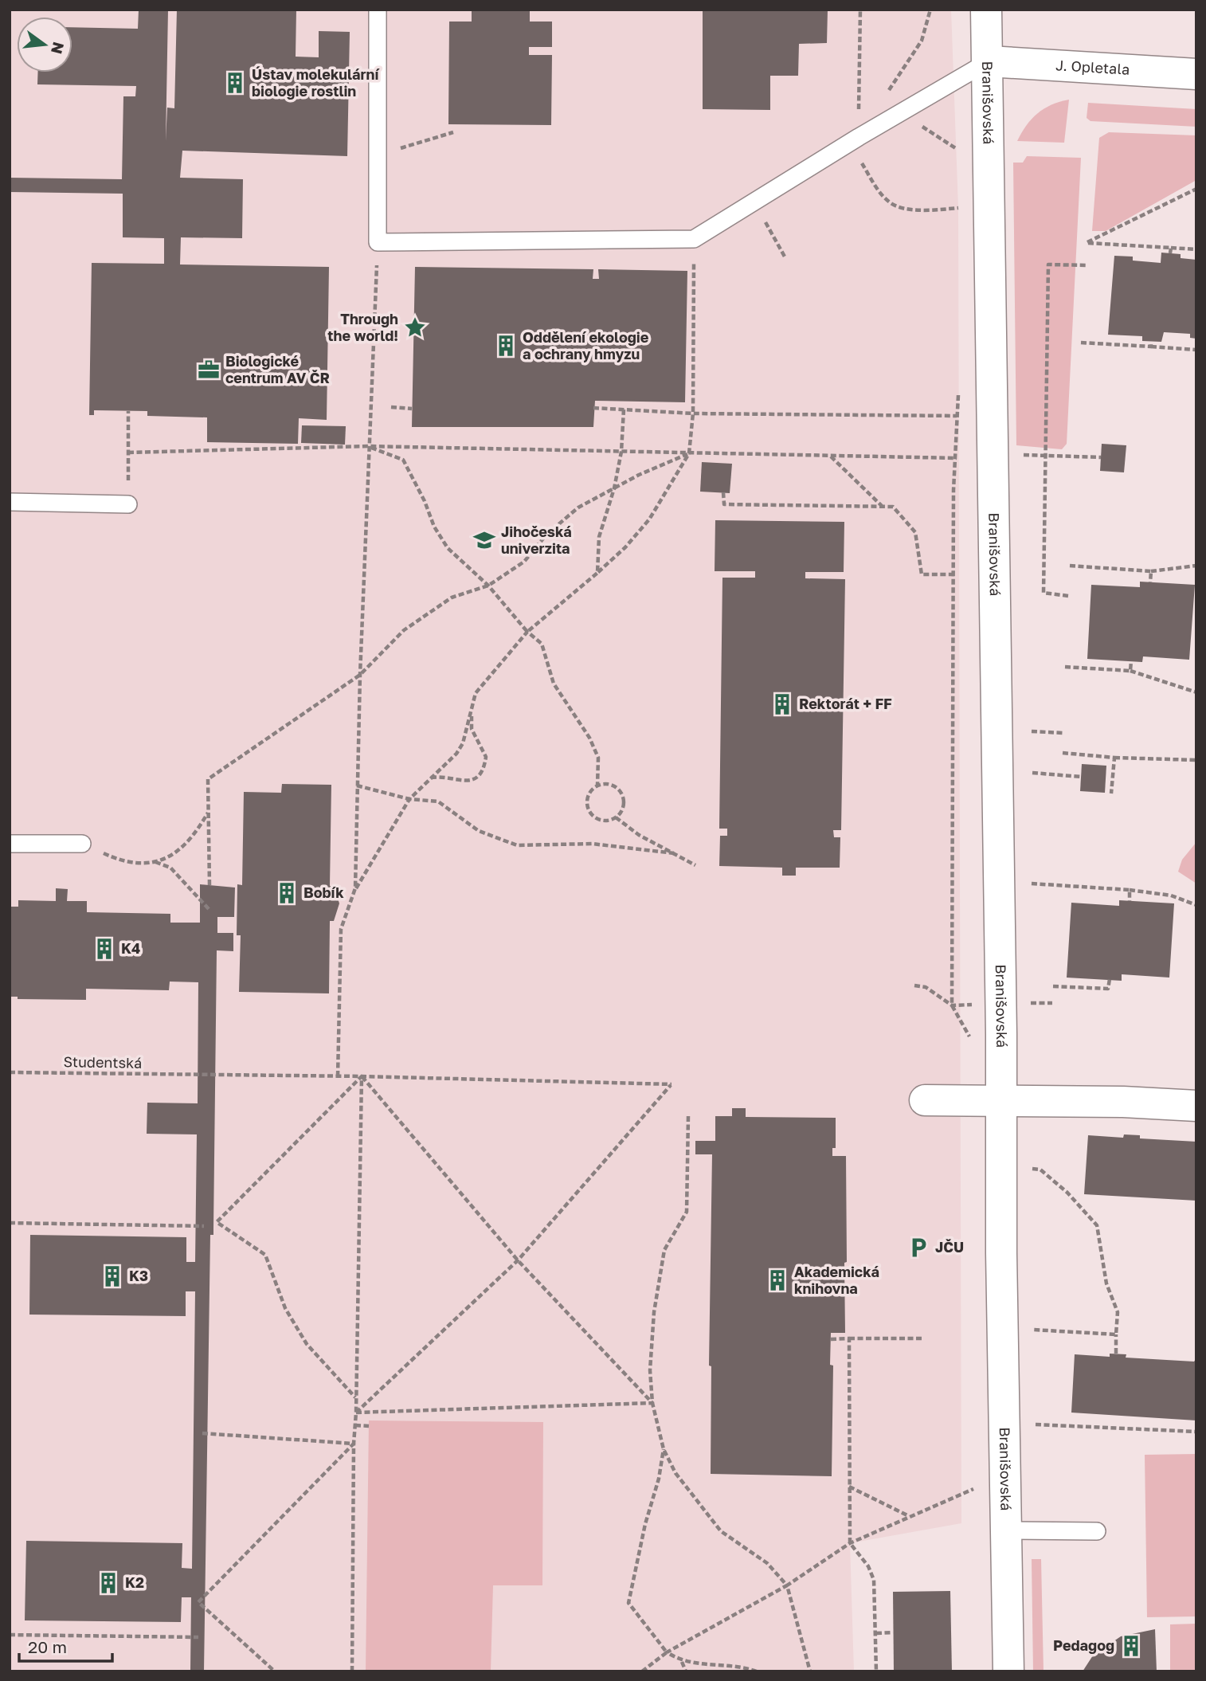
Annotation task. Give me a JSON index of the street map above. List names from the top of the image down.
{
  "streets": {
    "street": ["J. Opletala", "Branišovská"],
    "path": ["Studentská"]
  },
  "crossings": [
    ["J. Opletala", "Branišovská"]
  ],
  "places": {
    "building": [
      "Ústav molekulární biologie rostlin",
      "Oddělení ekologie a ochrany hmyzu",
      "Rektorát + FF",
      "Bobík",
      "K4",
      "K3",
      "Akademická knihovna",
      "K2",
      "Pedagog"
    ],
    "place": ["Through the world!"],
    "office": ["Biologické centrum AV ČR"],
    "school or university": ["Jihočeská univerzita"],
    "parking": ["JČU"]
  },
  "scale_bar": "20 m",
  "north": "right"
}
